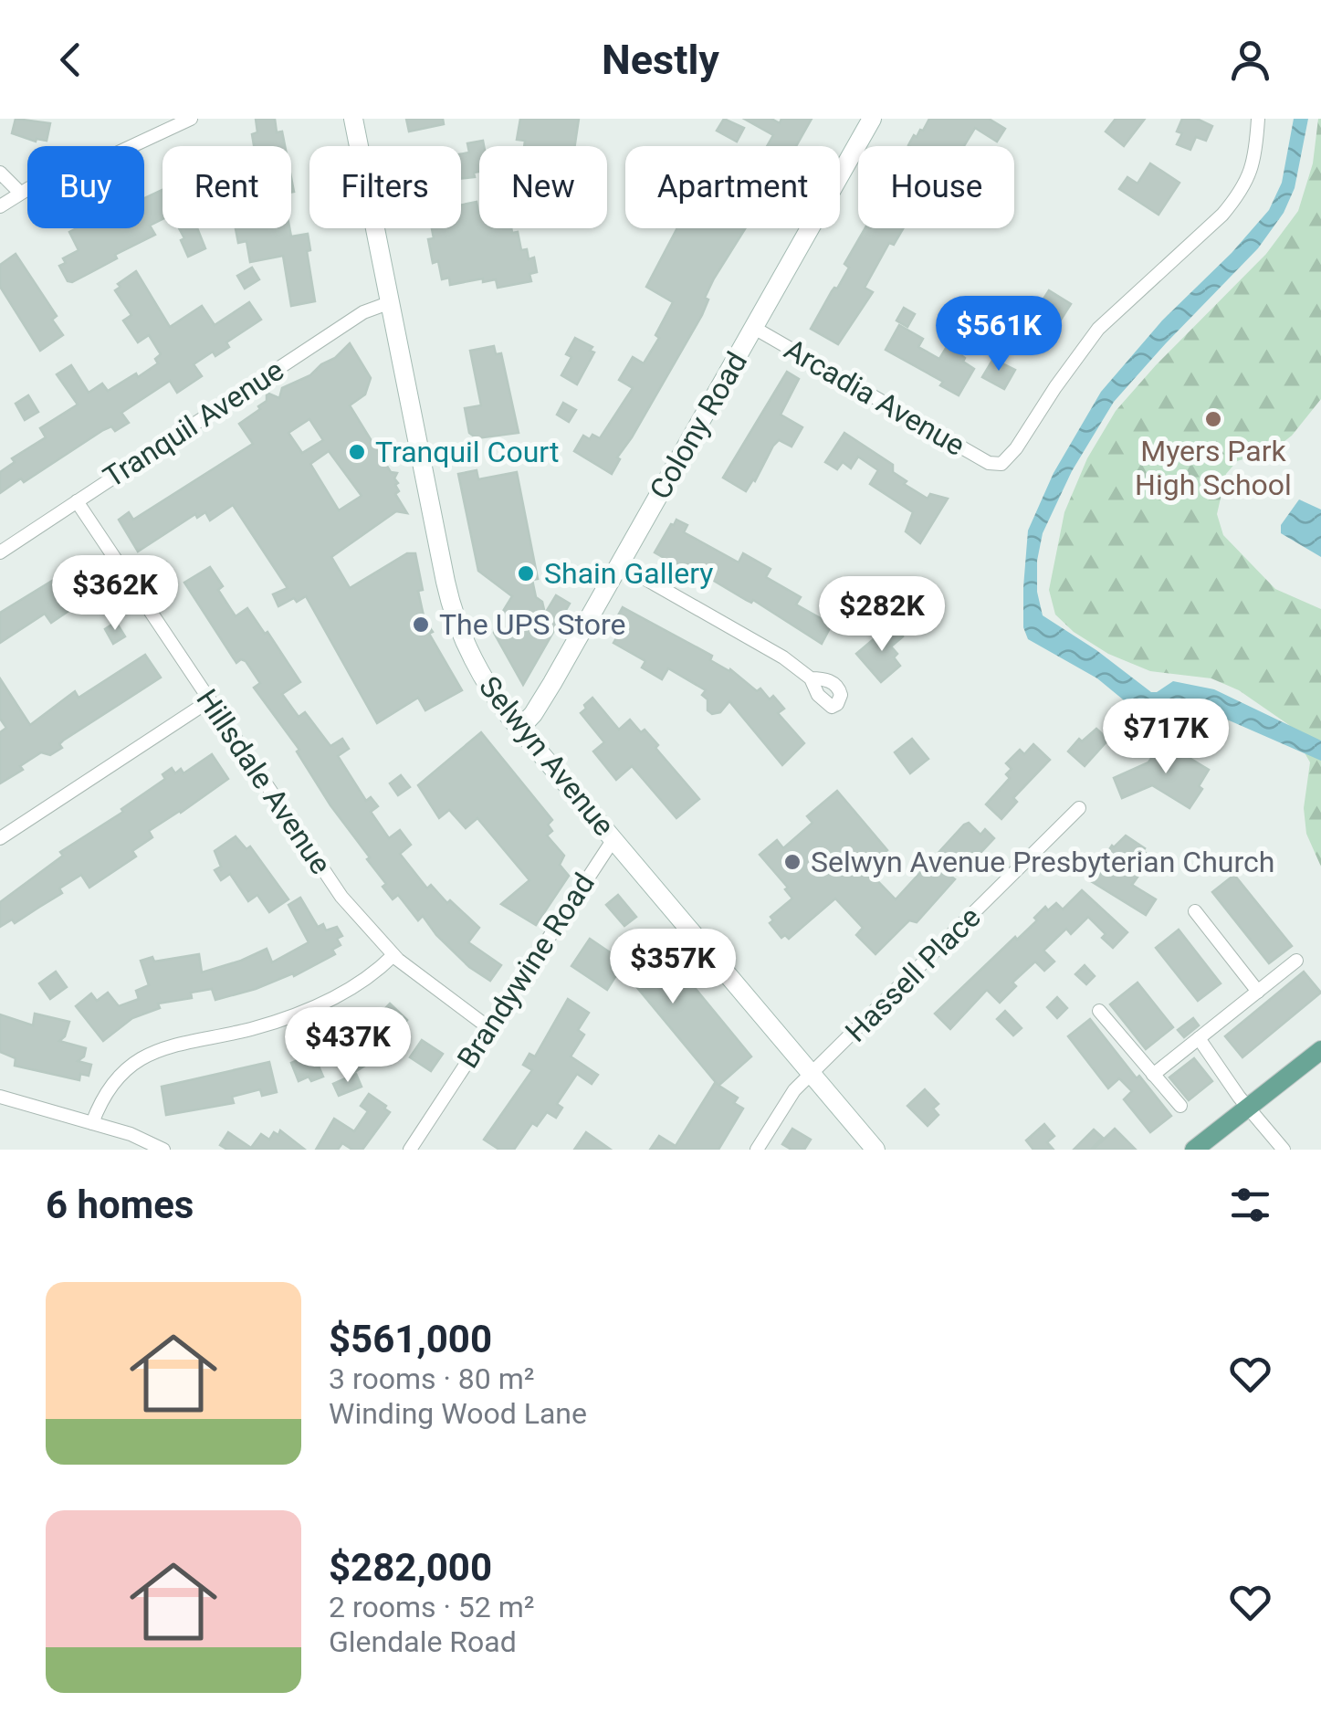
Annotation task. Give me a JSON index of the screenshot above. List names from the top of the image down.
{
  "streets": {
    "street": [
      "Arcadia Avenue",
      "Tranquil Avenue",
      "Colony Road",
      "Selwyn Avenue",
      "Hillsdale Avenue",
      "Brandywine Road",
      "Hassell Place"
    ]
  },
  "crossings": [
    ["Arcadia Avenue", "Colony Road"],
    ["Tranquil Avenue", "Selwyn Avenue"],
    ["Tranquil Avenue", "Hillsdale Avenue"],
    ["Colony Road", "Selwyn Avenue"],
    ["Selwyn Avenue", "Brandywine Road"],
    ["Selwyn Avenue", "Hassell Place"],
    ["Hillsdale Avenue", "Brandywine Road"]
  ],
  "places": [
    "Myers Park High School",
    "Tranquil Court",
    "Shain Gallery",
    "The UPS Store",
    "Selwyn Avenue Presbyterian Church"
  ],
  "page": {
    "header": "Nestly",
    "chip": [
      "Buy",
      "Rent",
      "Filters",
      "New",
      "Apartment",
      "House"
    ],
    "price": [
      "$561K",
      "$362K",
      "$282K",
      "$717K",
      "$357K",
      "$437K"
    ],
    "heading": "6 homes",
    "list": [
      {
        "name": "$561,000",
        "note": "3 rooms · 80 m² · Winding Wood Lane"
      },
      {
        "name": "$282,000",
        "note": "2 rooms · 52 m² · Glendale Road"
      }
    ]
  }
}
